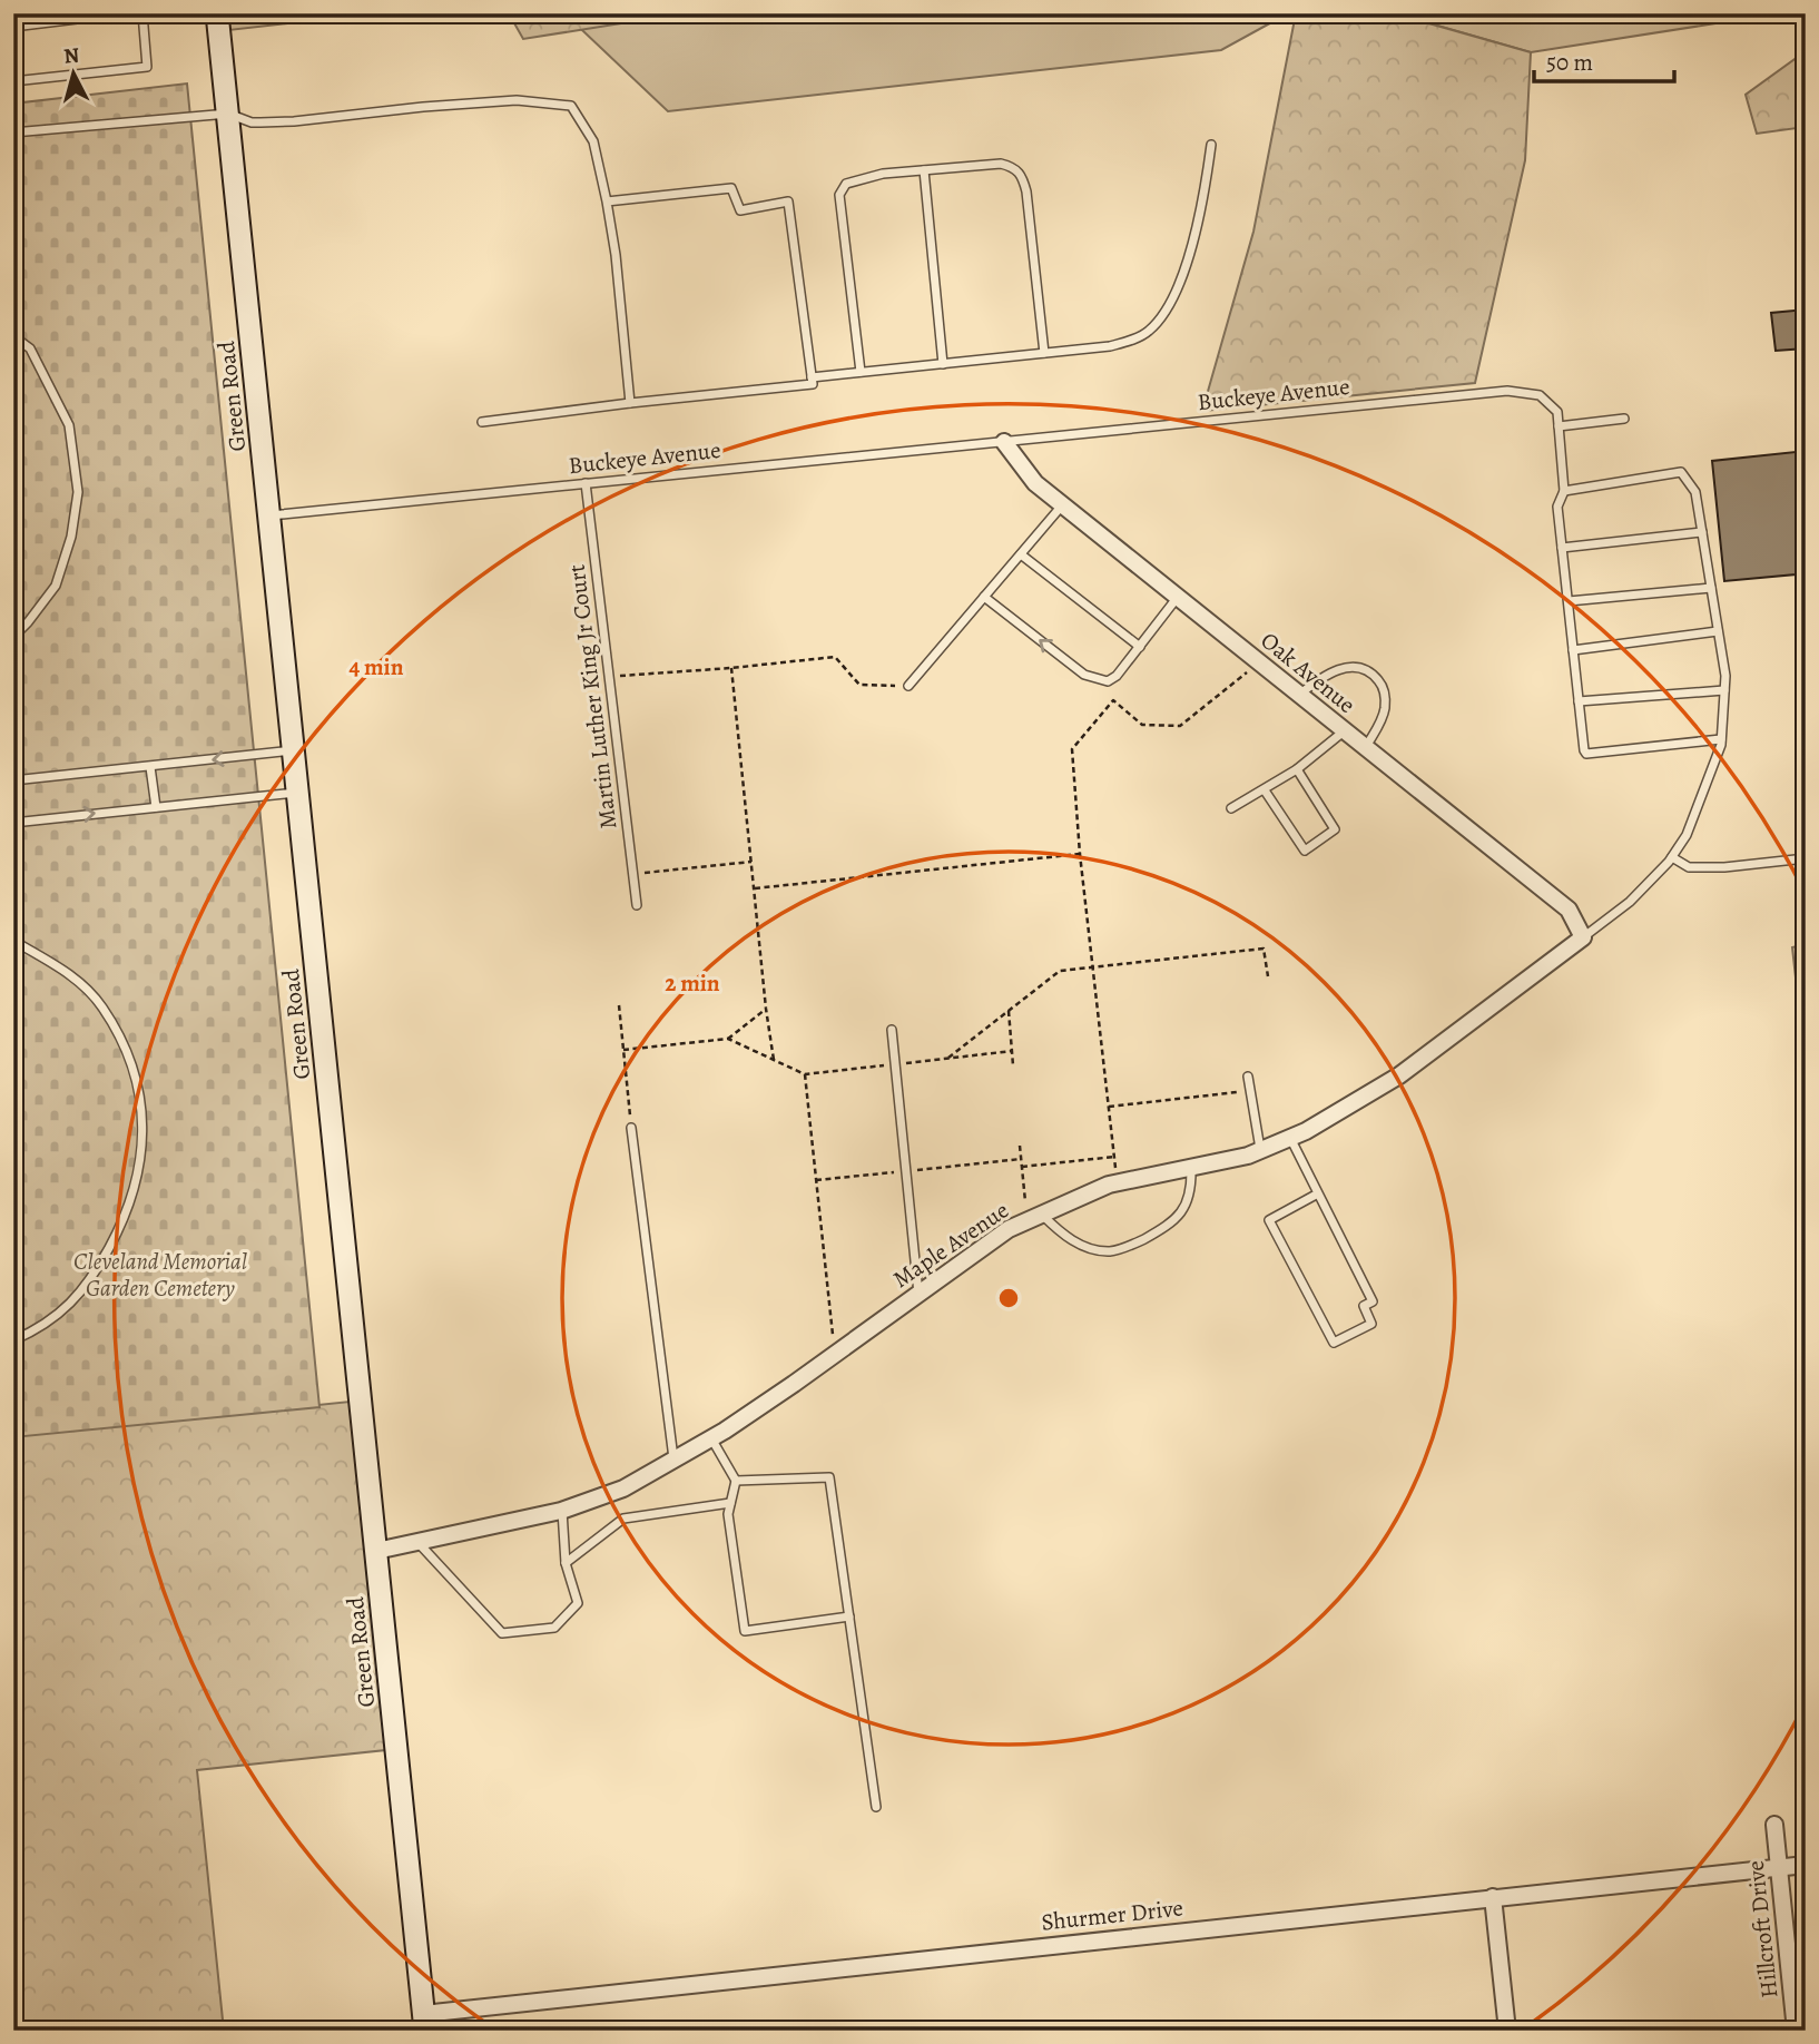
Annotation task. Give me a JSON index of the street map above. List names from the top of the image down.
{
  "streets": {
    "main road": ["Green Road"],
    "street": [
      "Oak Avenue",
      "Maple Avenue",
      "Shurmer Drive",
      "Hillcroft Drive"
    ],
    "lane": ["Buckeye Avenue", "Martin Luther King Jr Court"]
  },
  "crossings": [
    ["Buckeye Avenue", "Green Road"],
    ["Buckeye Avenue", "Oak Avenue"],
    ["Buckeye Avenue", "Martin Luther King Jr Court"],
    ["Green Road", "Maple Avenue"],
    ["Green Road", "Shurmer Drive"],
    ["Oak Avenue", "Maple Avenue"],
    ["Shurmer Drive", "Hillcroft Drive"]
  ],
  "parks": ["Cleveland Memorial Garden Cemetery"],
  "scale_bar": "50 m",
  "north": "top",
  "rings": ["4 min", "2 min"]
}
